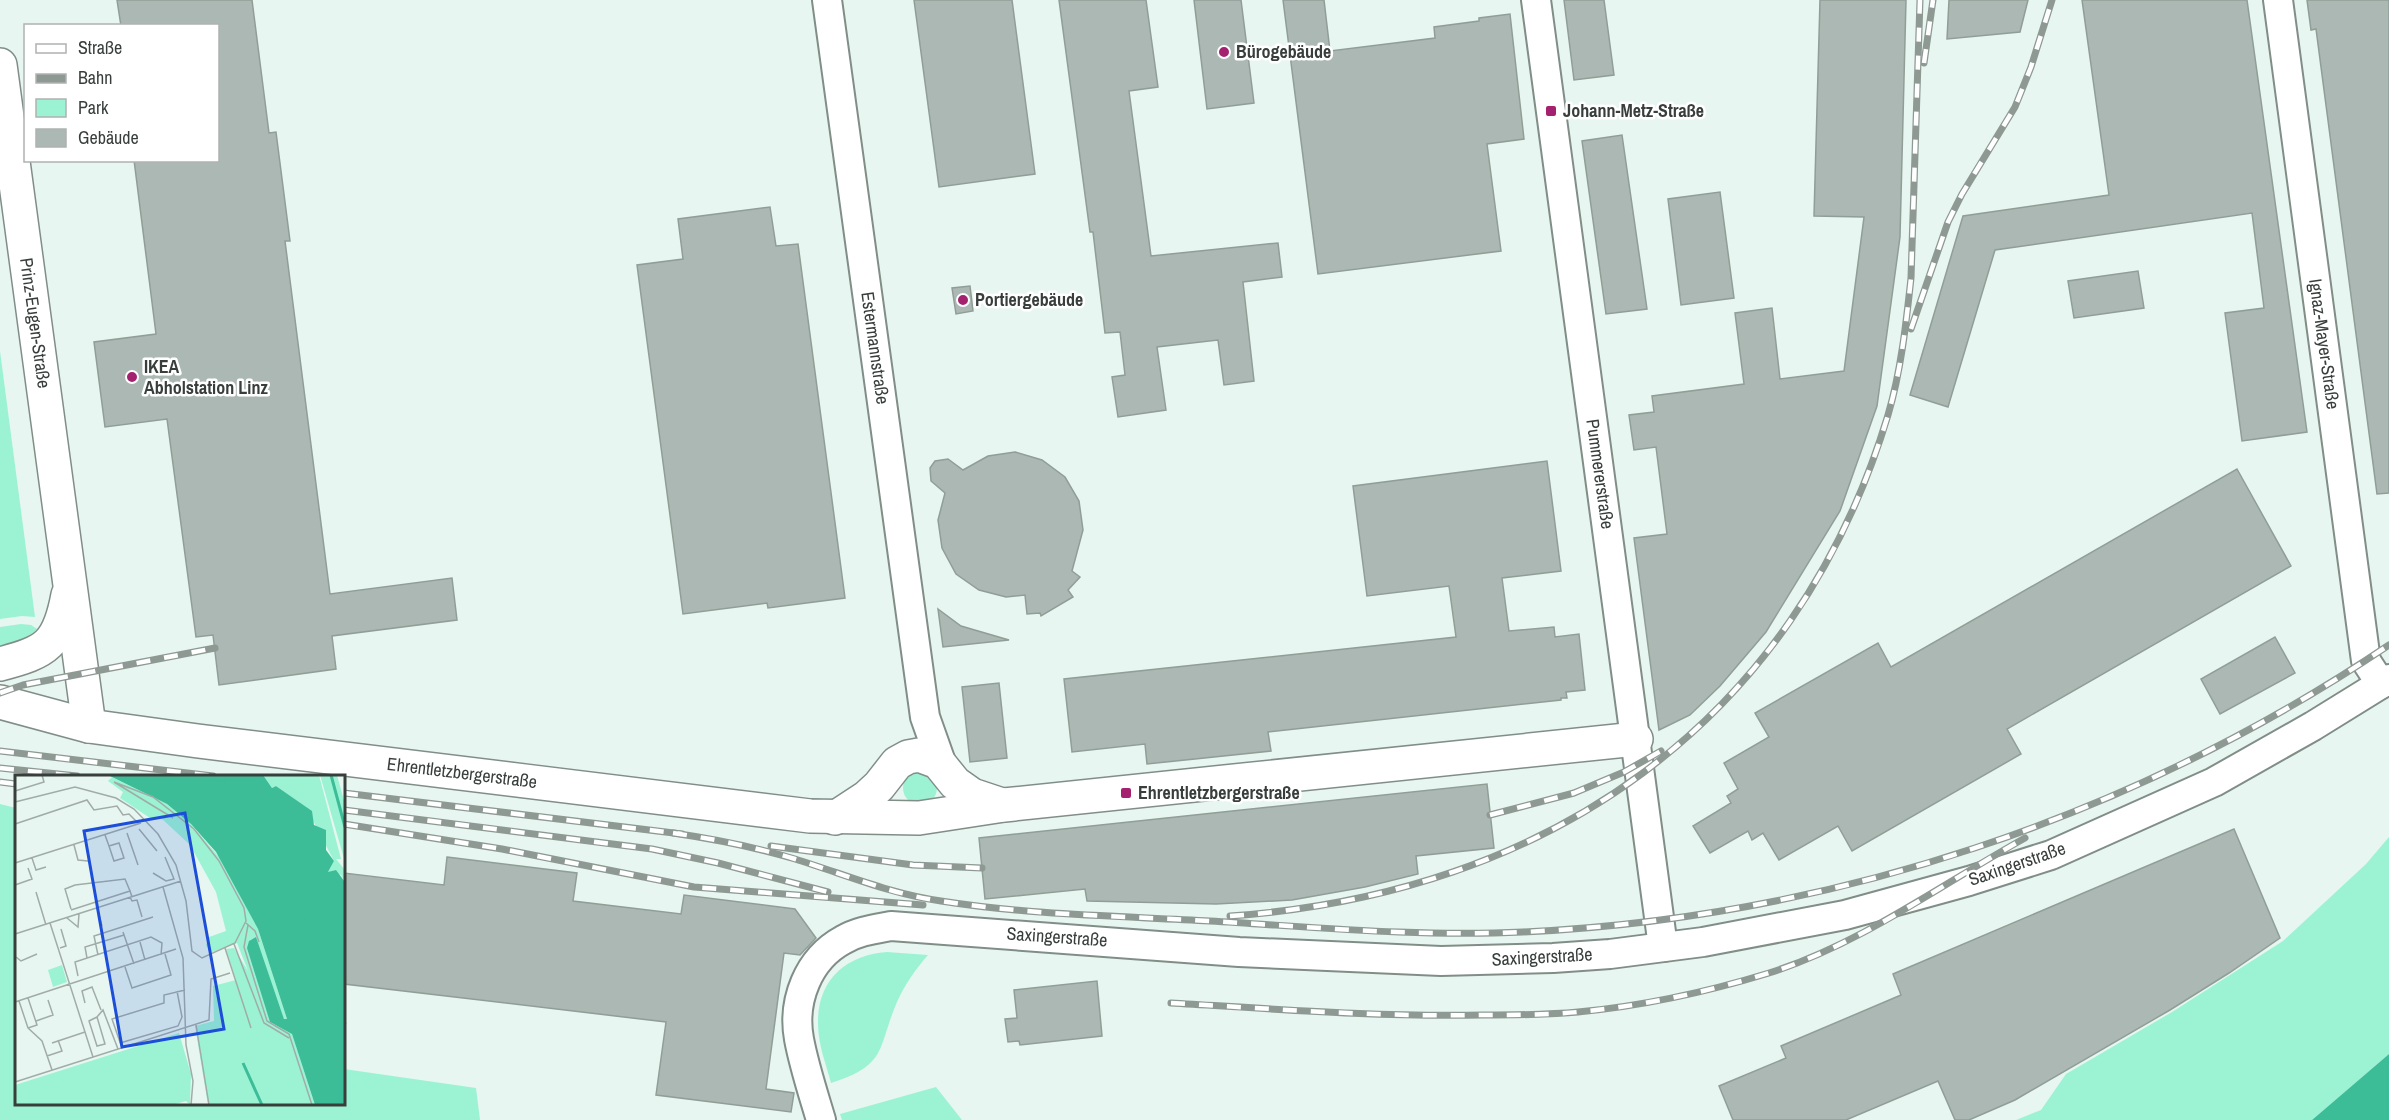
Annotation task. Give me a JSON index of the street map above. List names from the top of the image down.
{
  "streets": {
    "street": [
      "Prinz-Eugen-Straße",
      "Ignaz-Mayer-Straße",
      "Estermannstraße",
      "Pummererstraße",
      "Ehrentletzbergerstraße",
      "Saxingerstraße"
    ]
  },
  "crossings": [
    ["Prinz-Eugen-Straße", "Ehrentletzbergerstraße"],
    ["Ignaz-Mayer-Straße", "Saxingerstraße"],
    ["Estermannstraße", "Ehrentletzbergerstraße"],
    ["Pummererstraße", "Ehrentletzbergerstraße"],
    ["Pummererstraße", "Saxingerstraße"]
  ],
  "places": {
    "other": ["Bürogebäude", "Portiergebäude", "IKEA Abholstation Linz"],
    "transit": ["Johann-Metz-Straße", "Ehrentletzbergerstraße"]
  },
  "legend": [
    "Straße",
    "Bahn",
    "Park",
    "Gebäude"
  ]
}
